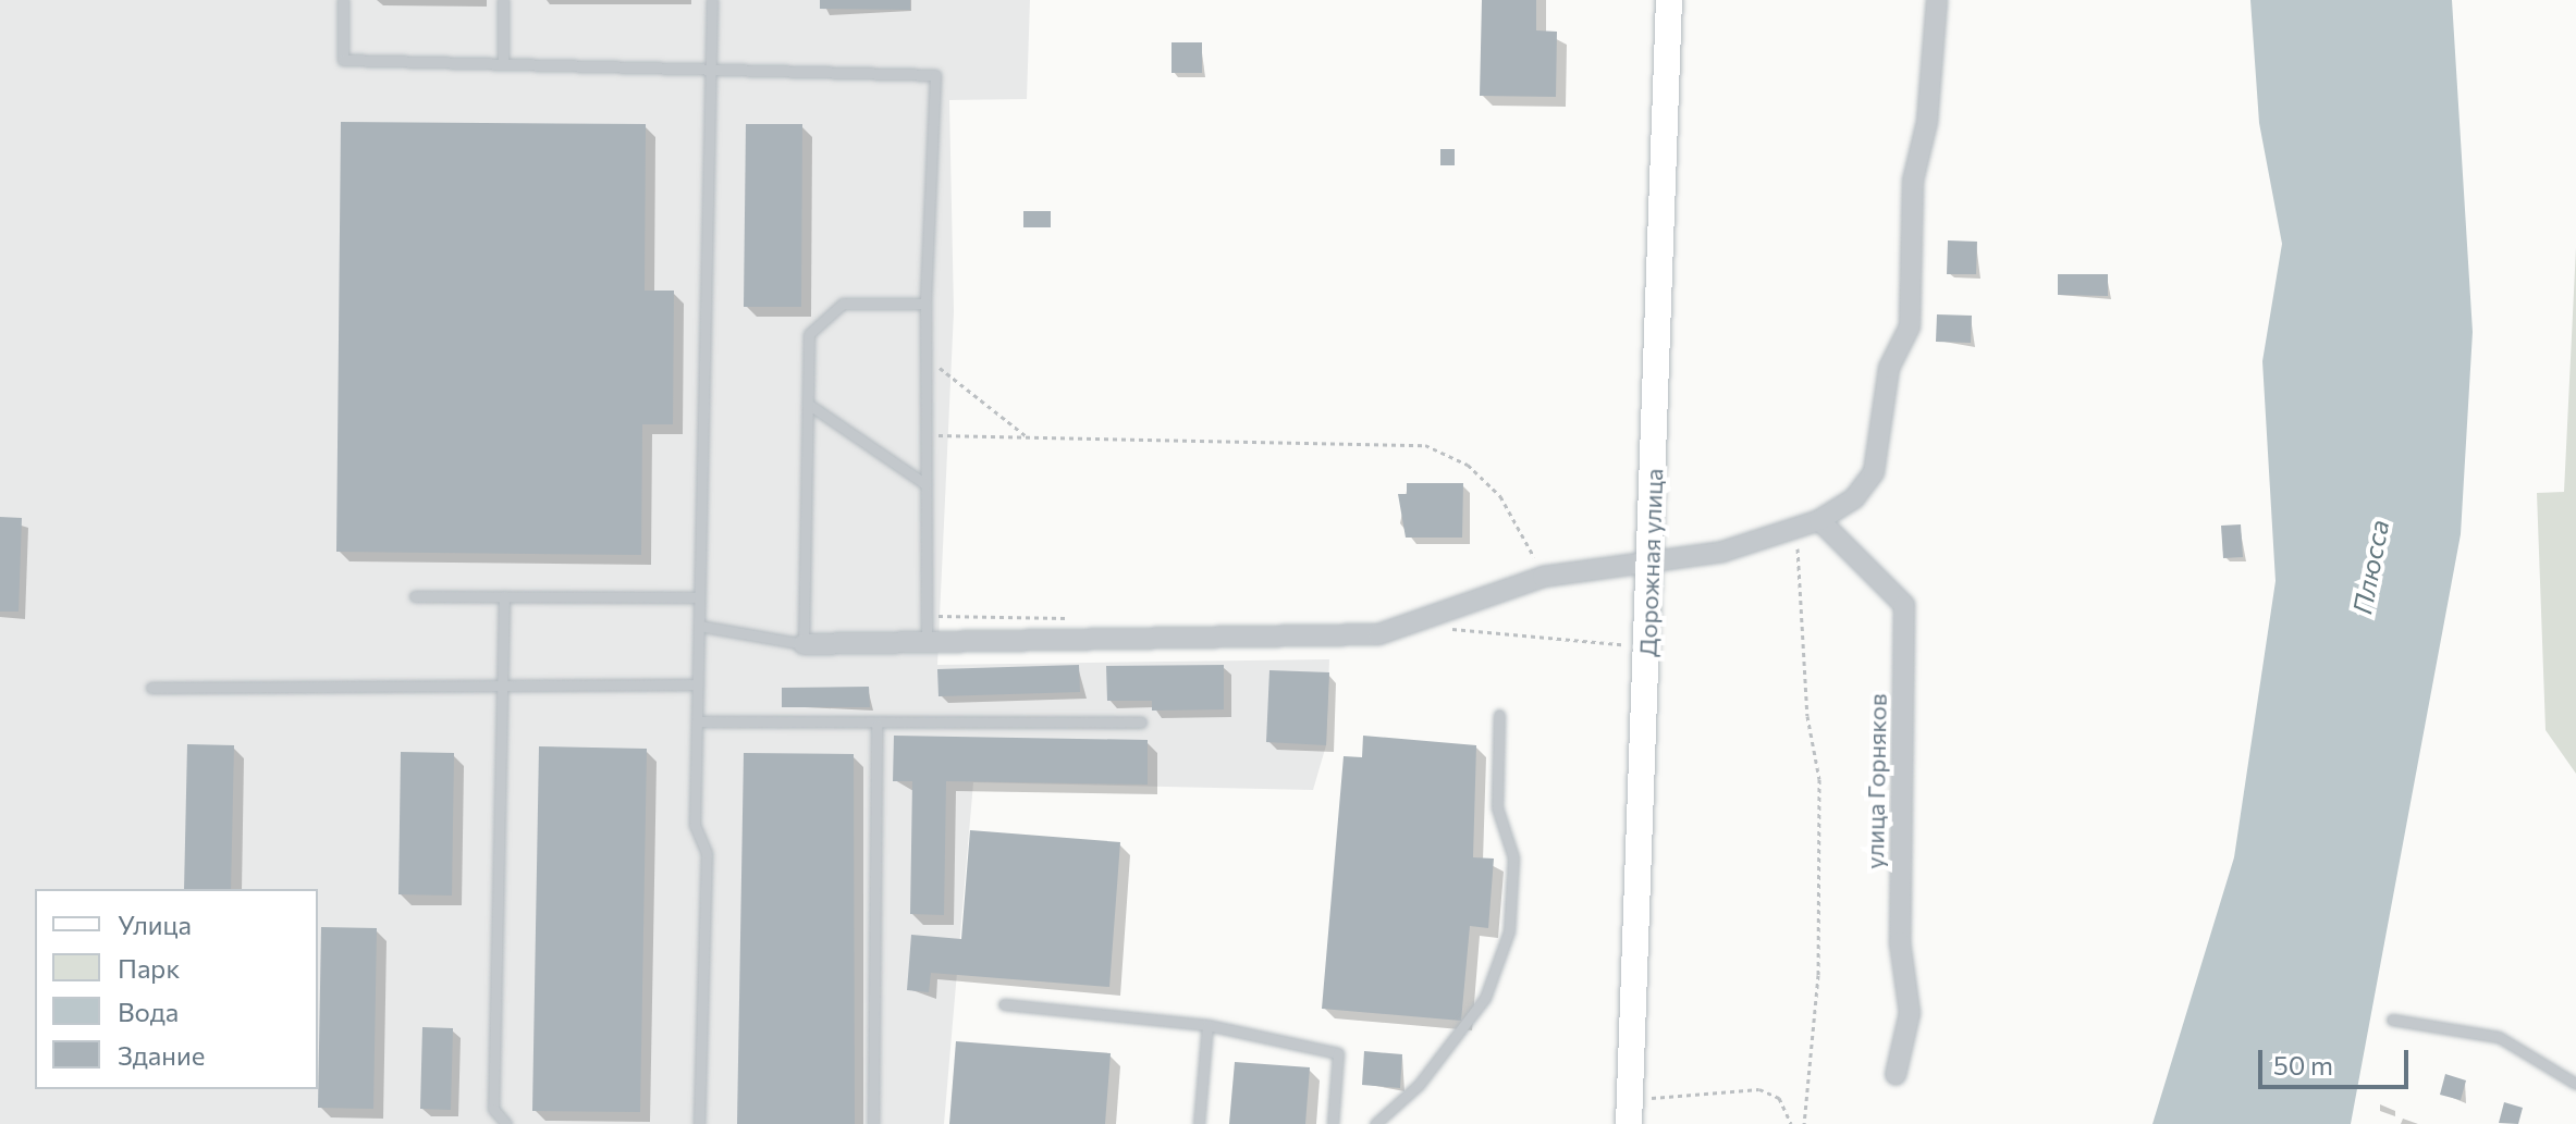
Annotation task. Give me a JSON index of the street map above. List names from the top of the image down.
{
  "streets": {
    "street": ["Дорожная улица", "улица Горняков"]
  },
  "water": ["Плюсса"],
  "legend": [
    "Улица",
    "Парк",
    "Вода",
    "Здание"
  ],
  "scale_bar": "50 m"
}
